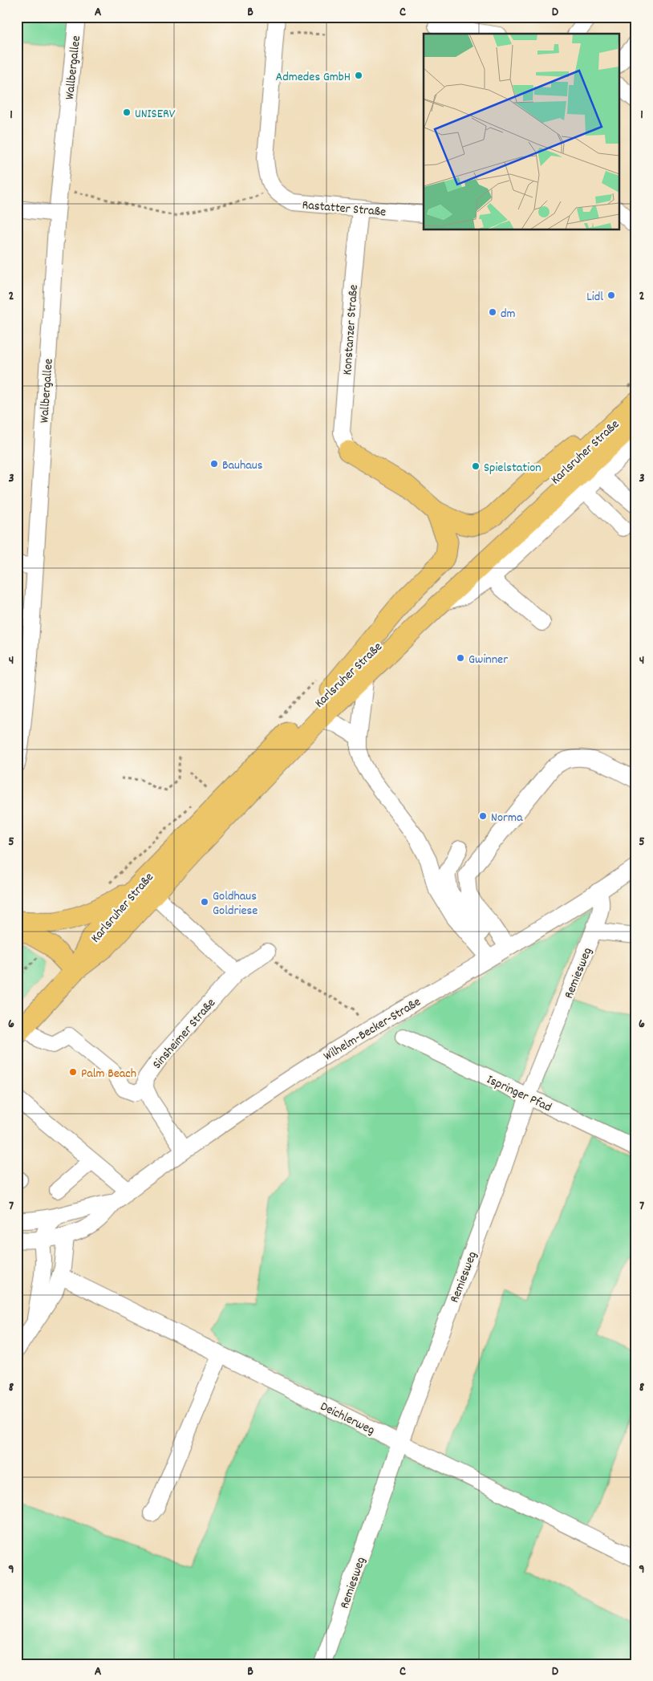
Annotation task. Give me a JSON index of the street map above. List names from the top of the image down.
{
  "streets": {
    "main road": ["Karlsruher Straße"],
    "street": [
      "Wallbergallee",
      "Rastatter Straße",
      "Konstanzer Straße",
      "Remiesweg",
      "Wilhelm-Becker-Straße",
      "Sinsheimer Straße",
      "Ispringer Pfad",
      "Deichlerweg"
    ]
  },
  "crossings": [
    ["Rastatter Straße", "Konstanzer Straße"],
    ["Remiesweg", "Wilhelm-Becker-Straße"],
    ["Remiesweg", "Ispringer Pfad"],
    ["Remiesweg", "Deichlerweg"]
  ],
  "places": [
    "Admedes GmbH",
    "UNISERV",
    "Lidl",
    "dm",
    "Bauhaus",
    "Spielstation",
    "Gwinner",
    "Norma",
    "Goldhaus Goldriese",
    "Palm Beach"
  ],
  "grid": {
    "columns": [
      "A",
      "B",
      "C",
      "D"
    ],
    "rows": [
      "1",
      "2",
      "3",
      "4",
      "5",
      "6",
      "7",
      "8",
      "9"
    ]
  }
}
